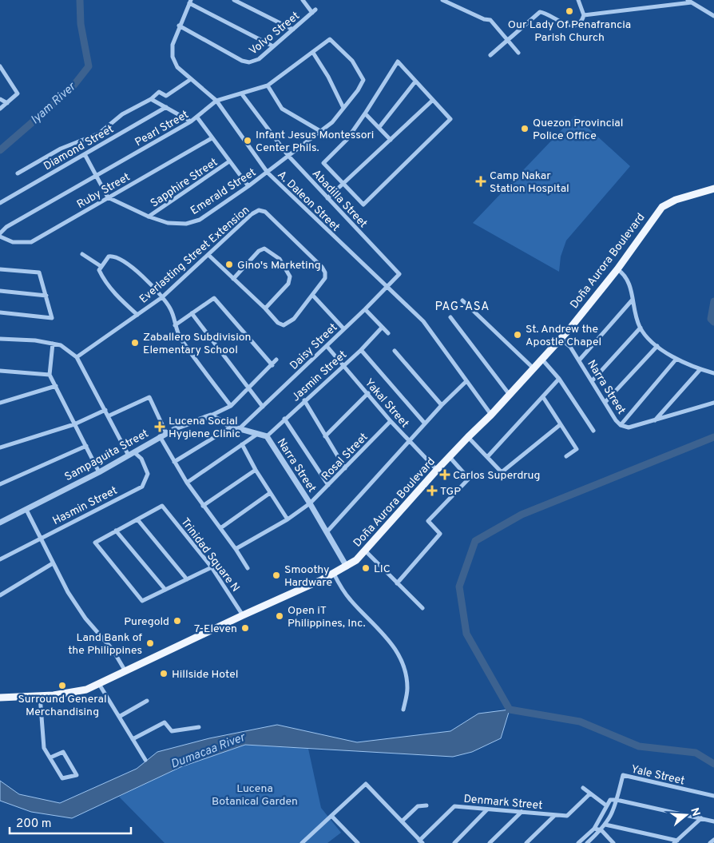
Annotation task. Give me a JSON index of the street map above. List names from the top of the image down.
{
  "streets": {
    "main road": ["Doña Aurora Boulevard"],
    "street": [
      "Volvo Street",
      "Pearl Street",
      "Diamond Street",
      "Sapphire Street",
      "Ruby Street",
      "Emerald Street",
      "Abadilla Street",
      "A. Daleon Street",
      "Everlasting Street Extension",
      "Daisy Street",
      "Jasmin Street",
      "Narra Street",
      "Yakal Street",
      "Sampaguita Street",
      "Rosal Street",
      "Hasmin Street",
      "Trinidad Square N",
      "Yale Street",
      "Denmark Street"
    ]
  },
  "crossings": [
    ["Volvo Street", "A. Daleon Street"],
    ["Pearl Street", "Ruby Street"],
    ["Pearl Street", "Emerald Street"],
    ["Pearl Street", "Abadilla Street"],
    ["Pearl Street", "A. Daleon Street"],
    ["Sapphire Street", "Emerald Street"],
    ["Ruby Street", "Emerald Street"],
    ["Emerald Street", "Abadilla Street"],
    ["Emerald Street", "A. Daleon Street"],
    ["Abadilla Street", "Daisy Street"],
    ["A. Daleon Street", "Doña Aurora Boulevard"],
    ["A. Daleon Street", "Daisy Street"],
    ["Doña Aurora Boulevard", "Narra Street"],
    ["Doña Aurora Boulevard", "Yakal Street"],
    ["Doña Aurora Boulevard", "Trinidad Square N"],
    ["Daisy Street", "Yakal Street"],
    ["Jasmin Street", "Narra Street"],
    ["Jasmin Street", "Yakal Street"],
    ["Narra Street", "Rosal Street"],
    ["Yakal Street", "Rosal Street"],
    ["Sampaguita Street", "Hasmin Street"]
  ],
  "districts": ["PAG-ASA"],
  "water": ["Iyam River", "Dumacaa River"],
  "parks": ["Lucena Botanical Garden"],
  "places": {
    "other": [
      "Our Lady Of Penafrancia Parish Church",
      "Quezon Provincial Police Office",
      "Infant Jesus Montessori Center Phils.",
      "Gino's Marketing",
      "St. Andrew the Apostle Chapel",
      "Zaballero Subdivision Elementary School",
      "LIC",
      "Smoothy Hardware",
      "Open iT Philippines, Inc.",
      "Puregold",
      "7-Eleven",
      "Land Bank of the Philippines",
      "Hillside Hotel",
      "Surround General Merchandising"
    ],
    "health": [
      "Camp Nakar Station Hospital",
      "Lucena Social Hygiene Clinic",
      "Carlos Superdrug",
      "TGP"
    ]
  },
  "scale_bar": "200 m",
  "north": "right"
}
